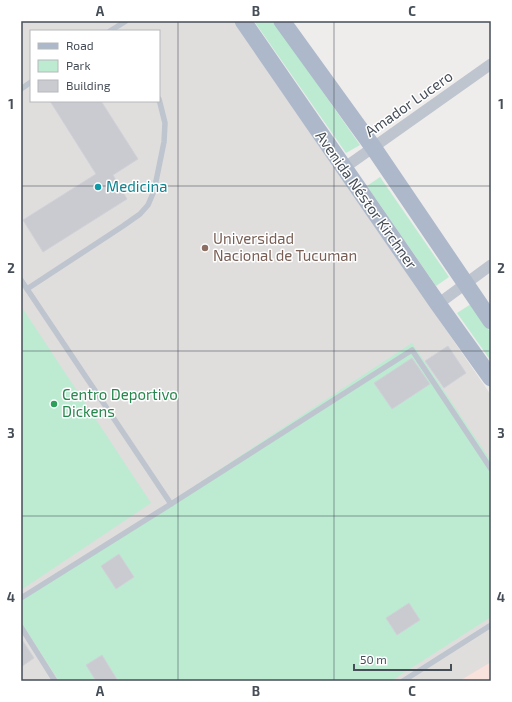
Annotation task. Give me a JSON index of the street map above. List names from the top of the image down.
{
  "streets": {
    "main road": ["Avenida Néstor Kirchner"],
    "street": ["Amador Lucero"]
  },
  "crossings": [
    ["Amador Lucero", "Avenida Néstor Kirchner"]
  ],
  "places": ["Medicina", "Universidad Nacional de Tucuman", "Centro Deportivo Dickens"],
  "legend": ["Road", "Park", "Building"],
  "scale_bar": "50 m",
  "grid": {
    "columns": ["A", "B", "C"],
    "rows": [
      "1",
      "2",
      "3",
      "4"
    ]
  }
}
